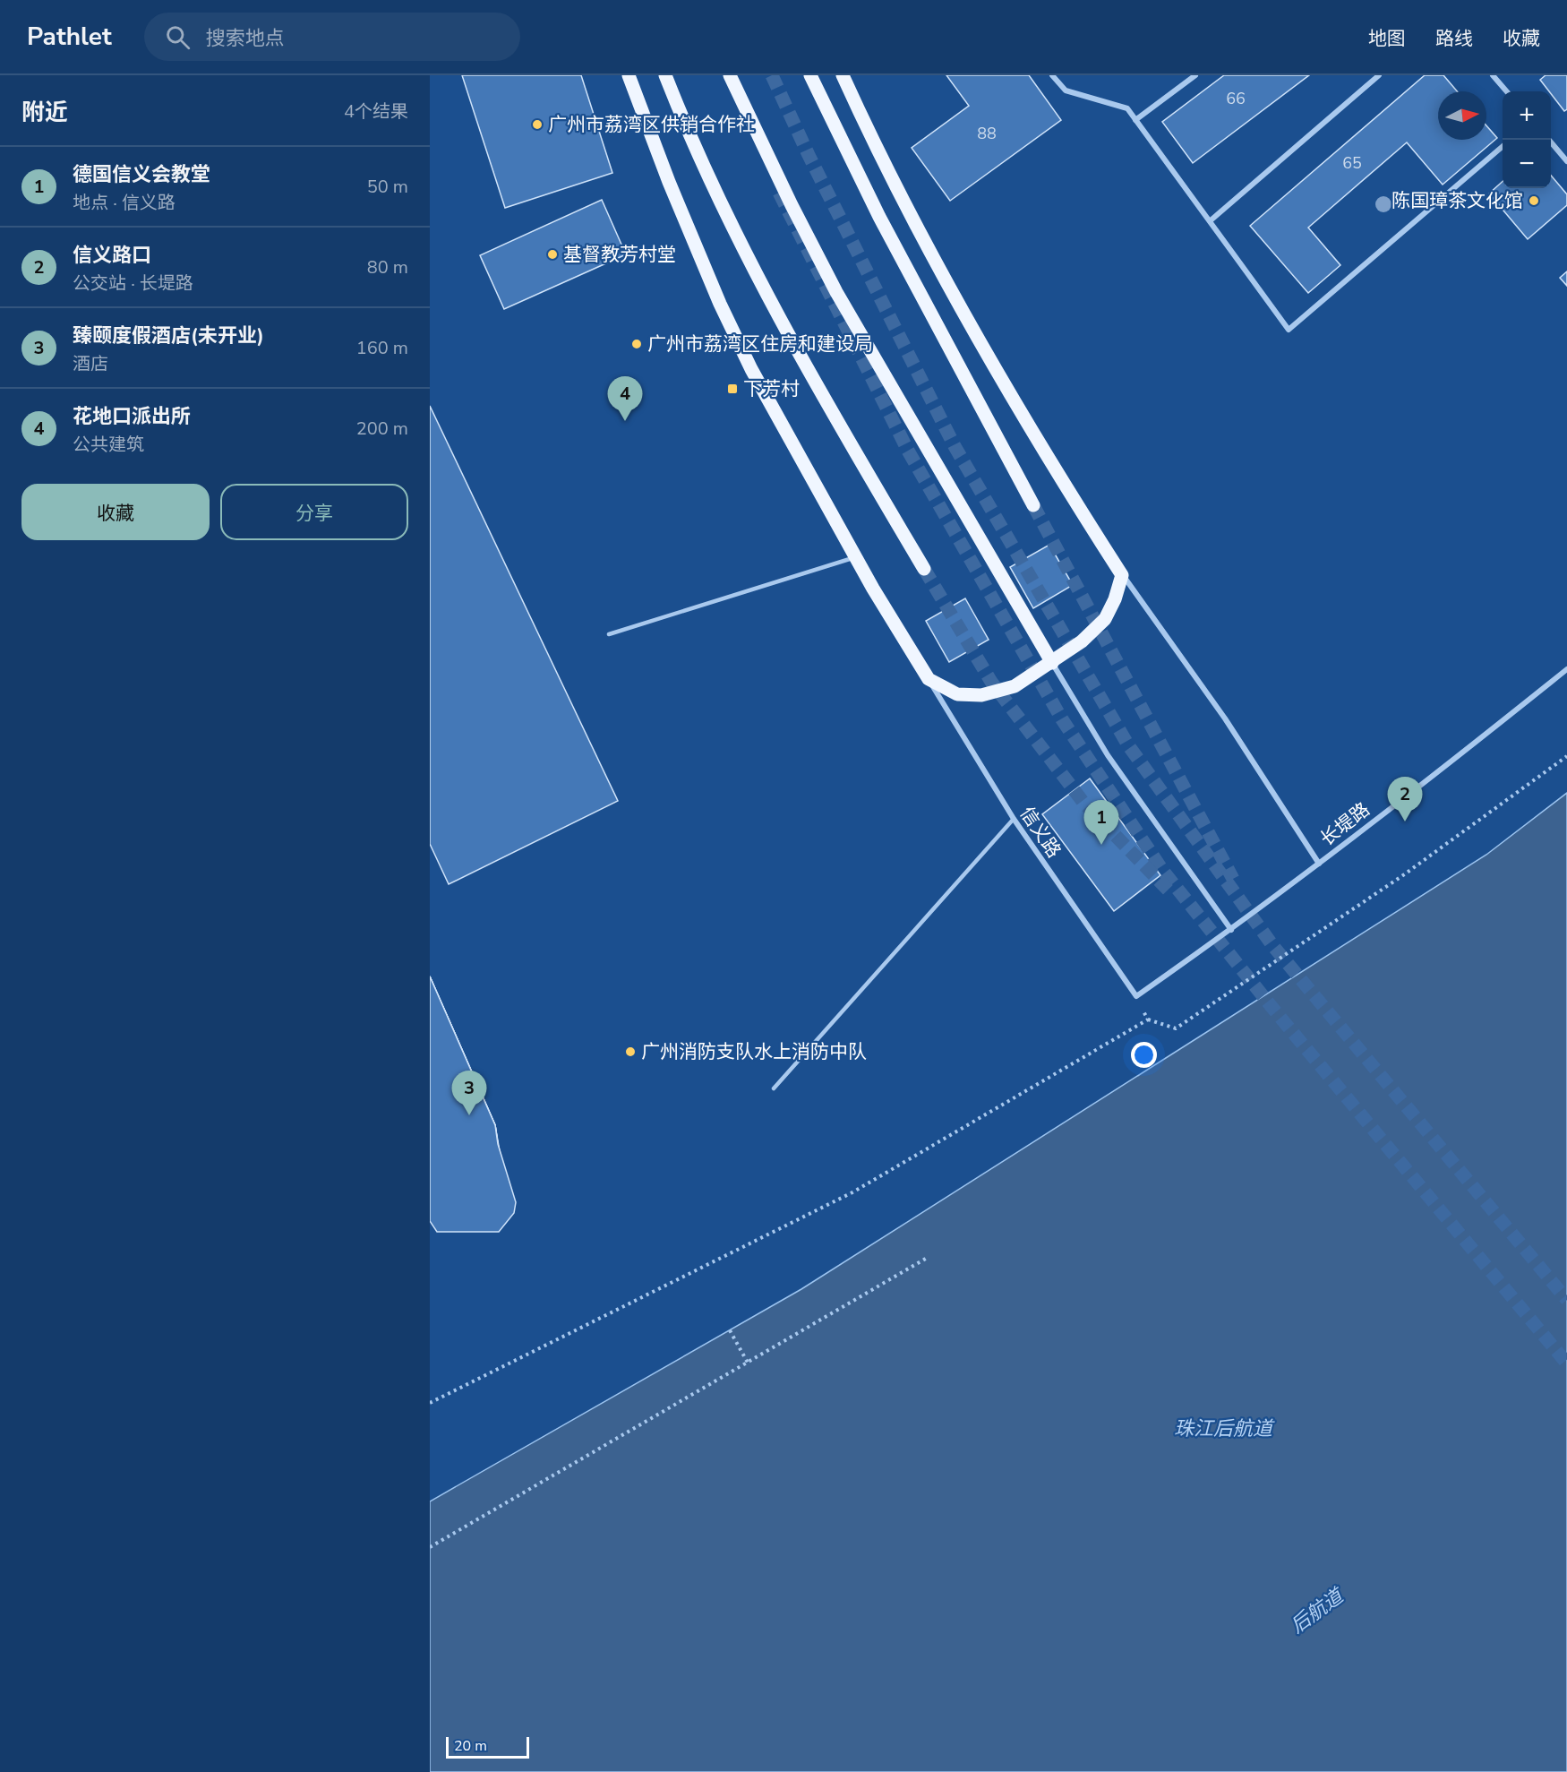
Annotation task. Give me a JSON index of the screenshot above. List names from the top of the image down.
{
  "streets": {
    "street": ["长堤路", "信义路"]
  },
  "crossings": [
    ["长堤路", "信义路"]
  ],
  "water": ["珠江后航道", "后航道"],
  "places": {
    "other": [
      "广州市荔湾区供销合作社",
      "陈国璋茶文化馆",
      "基督教芳村堂",
      "广州市荔湾区住房和建设局",
      "广州消防支队水上消防中队"
    ],
    "transit": ["下芳村"]
  },
  "house_numbers": ["66", "88", "65"],
  "scale_bar": "20 m",
  "north": "right",
  "page": {
    "header": "Pathlet",
    "search": "搜索地点",
    "nav": ["地图", "路线", "收藏"],
    "heading": ["附近", "4个结果"],
    "map_buttons": ["+", "−"],
    "list": [
      {
        "mark": "1",
        "name": "德国信义会教堂",
        "note": "地点 · 信义路",
        "value": "50 m"
      },
      {
        "mark": "2",
        "name": "信义路口",
        "note": "公交站 · 长堤路",
        "value": "80 m"
      },
      {
        "mark": "3",
        "name": "臻颐度假酒店(未开业)",
        "note": "酒店",
        "value": "160 m"
      },
      {
        "mark": "4",
        "name": "花地口派出所",
        "note": "公共建筑",
        "value": "200 m"
      }
    ],
    "pins": [
      "4",
      "2",
      "1",
      "3"
    ],
    "buttons": ["收藏", "分享"],
    "scale": "20 m"
  }
}
